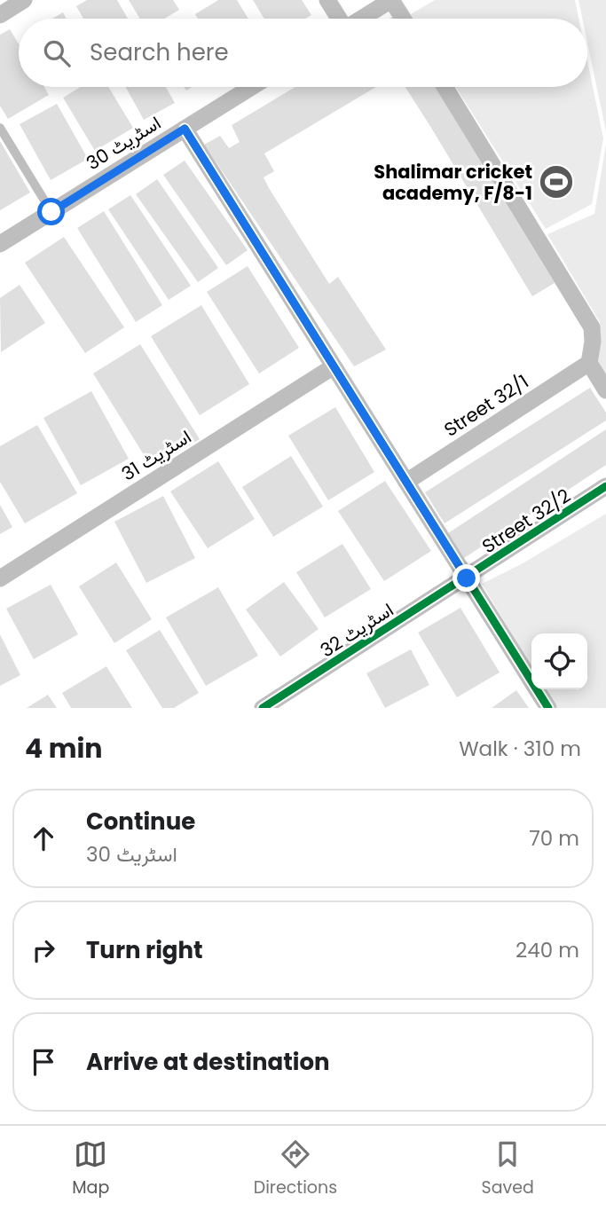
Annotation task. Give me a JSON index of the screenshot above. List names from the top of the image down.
{
  "streets": {
    "street": [
      "اسٹریٹ 30",
      "Street 32/1",
      "اسٹریٹ 31",
      "Street 32/2",
      "اسٹریٹ 32"
    ]
  },
  "crossings": [
    ["Street 32/2", "اسٹریٹ 32"]
  ],
  "places": {
    "sports": ["Shalimar cricket academy, F/8-1"]
  },
  "page": {
    "search": "Search here",
    "heading": ["4 min", "Walk · 310 m"],
    "list": [
      ["Continue", "اسٹریٹ 30", "70 m"],
      ["Turn right", "240 m"],
      "Arrive at destination"
    ],
    "nav": ["Map", "Directions", "Saved"]
  }
}
